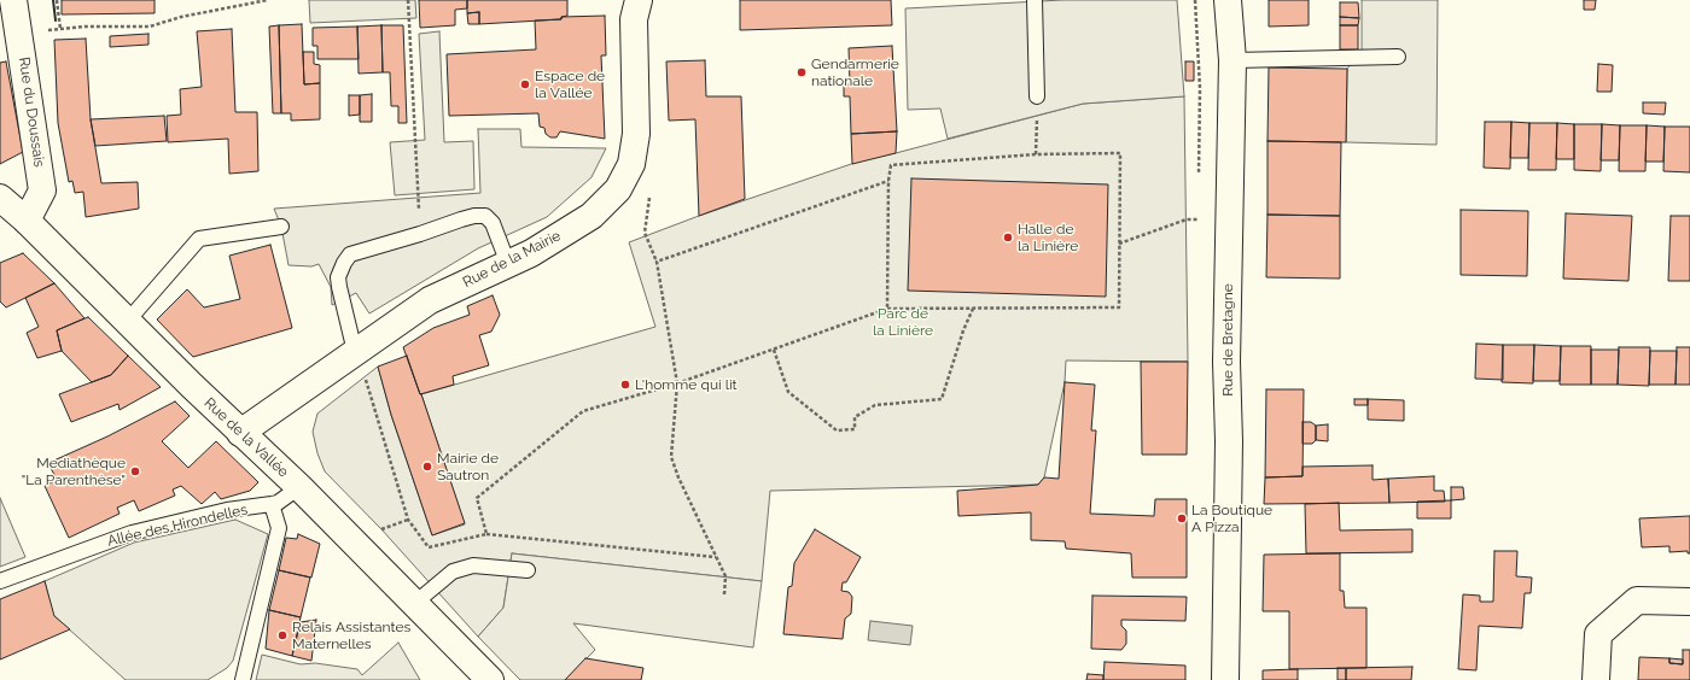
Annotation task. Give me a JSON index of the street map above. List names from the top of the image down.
{
  "streets": {
    "street": [
      "Rue du Doussais",
      "Rue de la Mairie",
      "Rue de Bretagne",
      "Rue de la Vallée"
    ],
    "lane": ["Allée des Hirondelles"]
  },
  "crossings": [
    ["Rue du Doussais", "Rue de la Vallée"],
    ["Rue de la Mairie", "Rue de la Vallée"],
    ["Rue de la Vallée", "Allée des Hirondelles"]
  ],
  "parks": ["Parc de la Linière"],
  "places": [
    "Gendarmerie nationale",
    "Espace de la Vallée",
    "Halle de la Linière",
    "L'homme qui lit",
    "Mairie de Sautron",
    "Mediathèque \"La Parenthèse\"",
    "La Boutique A Pizza",
    "Relais Assistantes Maternelles"
  ]
}
